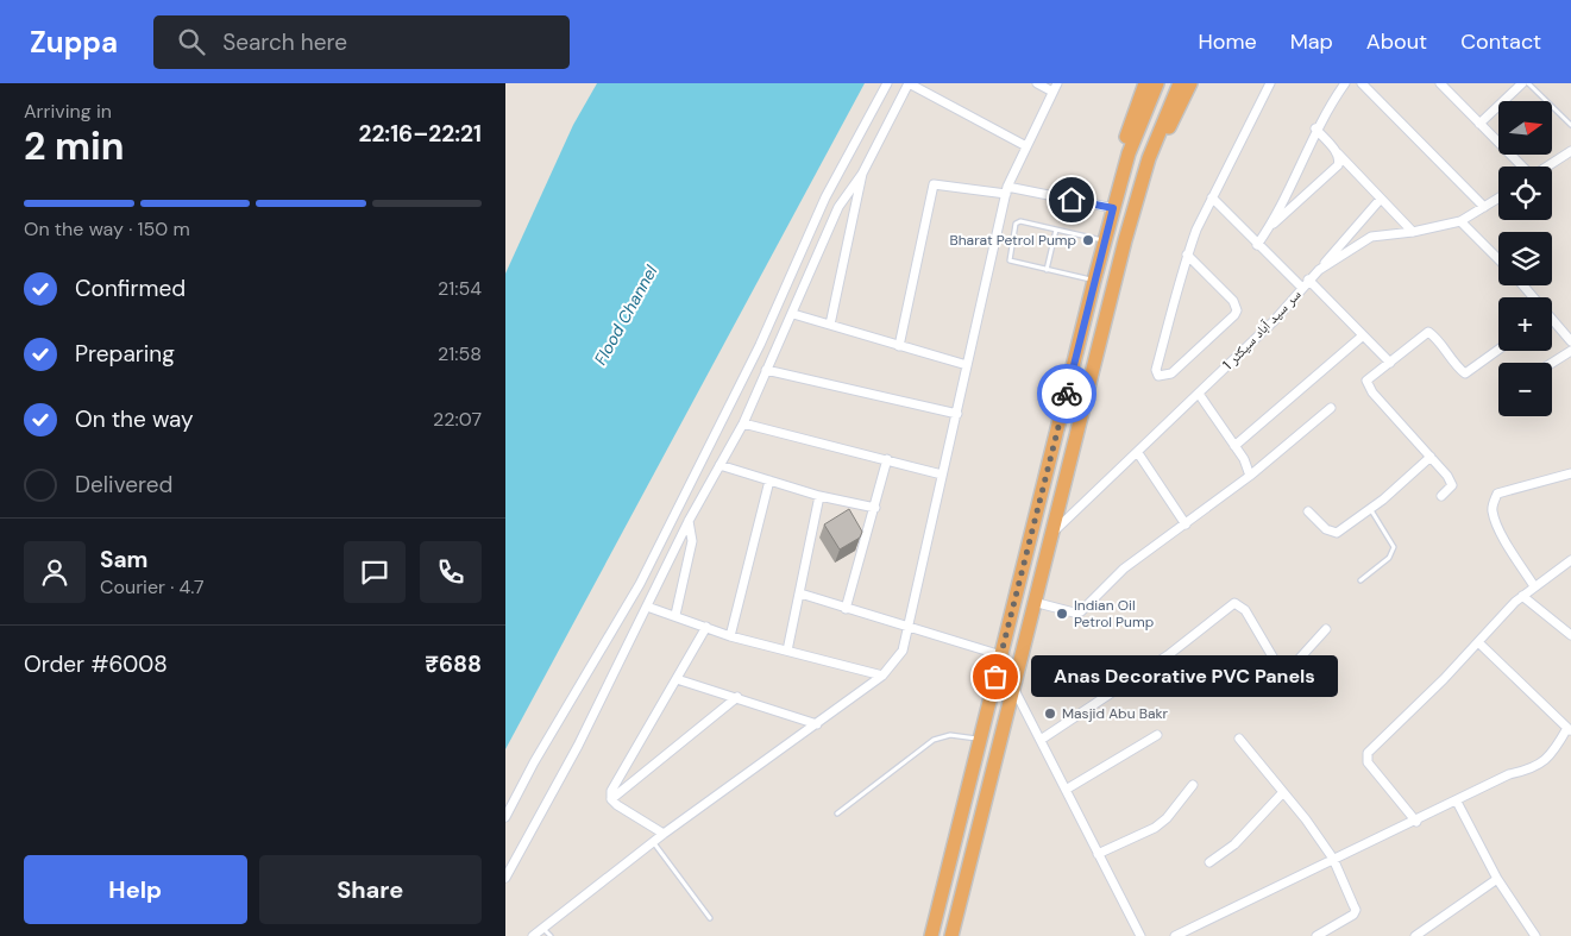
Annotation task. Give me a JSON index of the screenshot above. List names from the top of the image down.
{
  "streets": {
    "street": ["سر سید آباد سیکٹر 1"]
  },
  "water": ["Flood Channel"],
  "places": [
    "Bharat Petrol Pump",
    "Indian Oil Petrol Pump",
    "Anas Decorative PVC Panels",
    "Masjid Abu Bakr"
  ],
  "north": "right",
  "page": {
    "header": "Zuppa",
    "search": "Search here",
    "nav": [
      "Home",
      "Map",
      "About",
      "Contact"
    ],
    "heading": ["2 min", "Arriving in", "22:16–22:21"],
    "panel": [
      "Sam",
      "Courier · 4.7",
      "Order #6008",
      "₹688"
    ],
    "map_buttons": ["+", "−"],
    "bar": "On the way · 150 m",
    "list": [
      ["Confirmed", "21:54"],
      ["Preparing", "21:58"],
      ["On the way", "22:07"],
      "Delivered"
    ],
    "bubble": "Anas Decorative PVC Panels",
    "buttons": ["Help", "Share"]
  }
}
